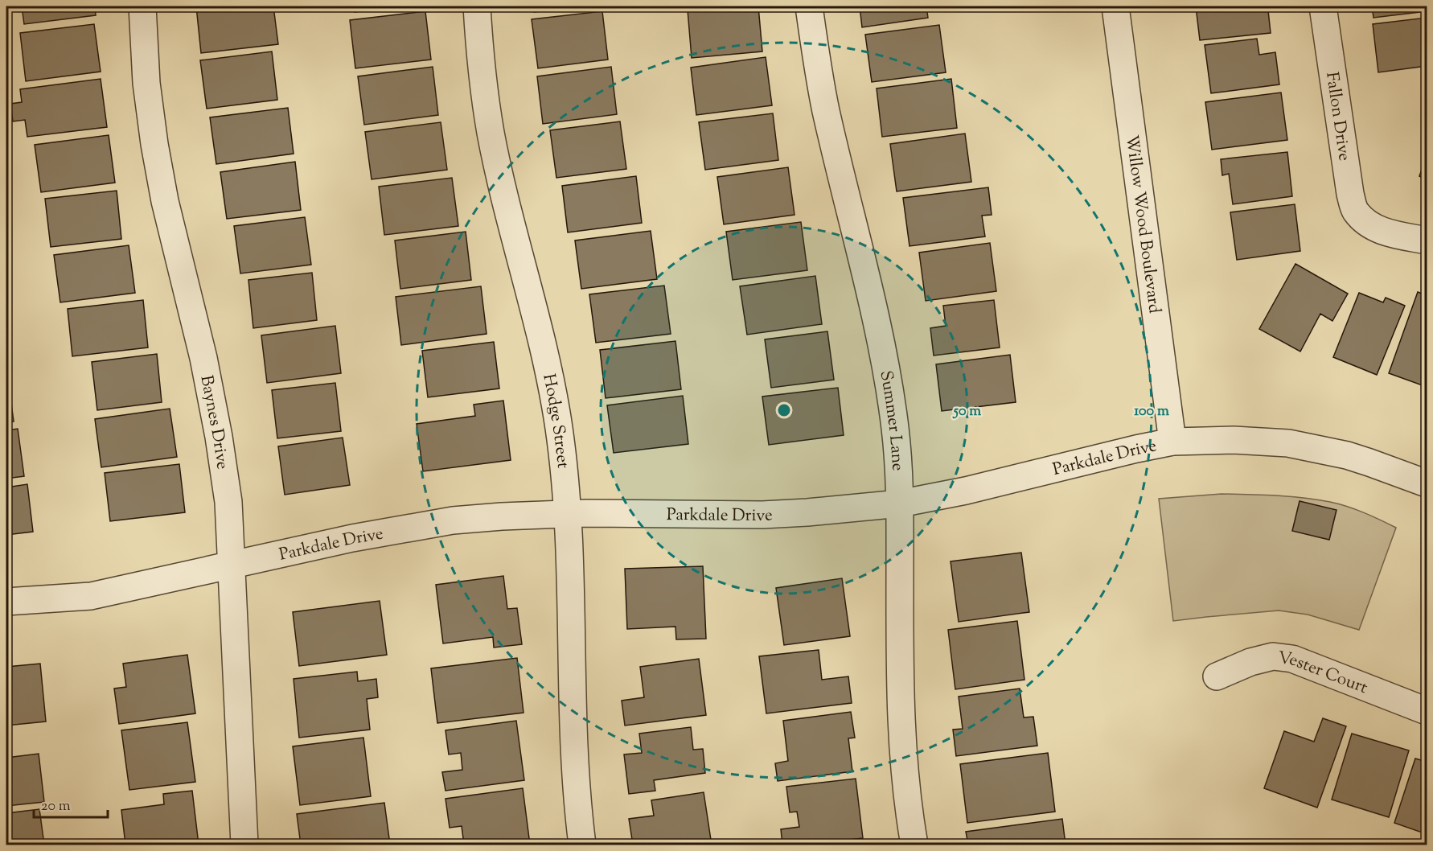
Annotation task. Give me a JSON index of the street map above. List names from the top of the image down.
{
  "streets": {
    "street": [
      "Fallon Drive",
      "Willow Wood Boulevard",
      "Baynes Drive",
      "Hodge Street",
      "Summer Lane",
      "Parkdale Drive",
      "Vester Court"
    ]
  },
  "crossings": [
    ["Willow Wood Boulevard", "Parkdale Drive"],
    ["Baynes Drive", "Parkdale Drive"],
    ["Hodge Street", "Parkdale Drive"],
    ["Summer Lane", "Parkdale Drive"]
  ],
  "scale_bar": "20 m",
  "rings": ["50 m", "100 m"]
}
